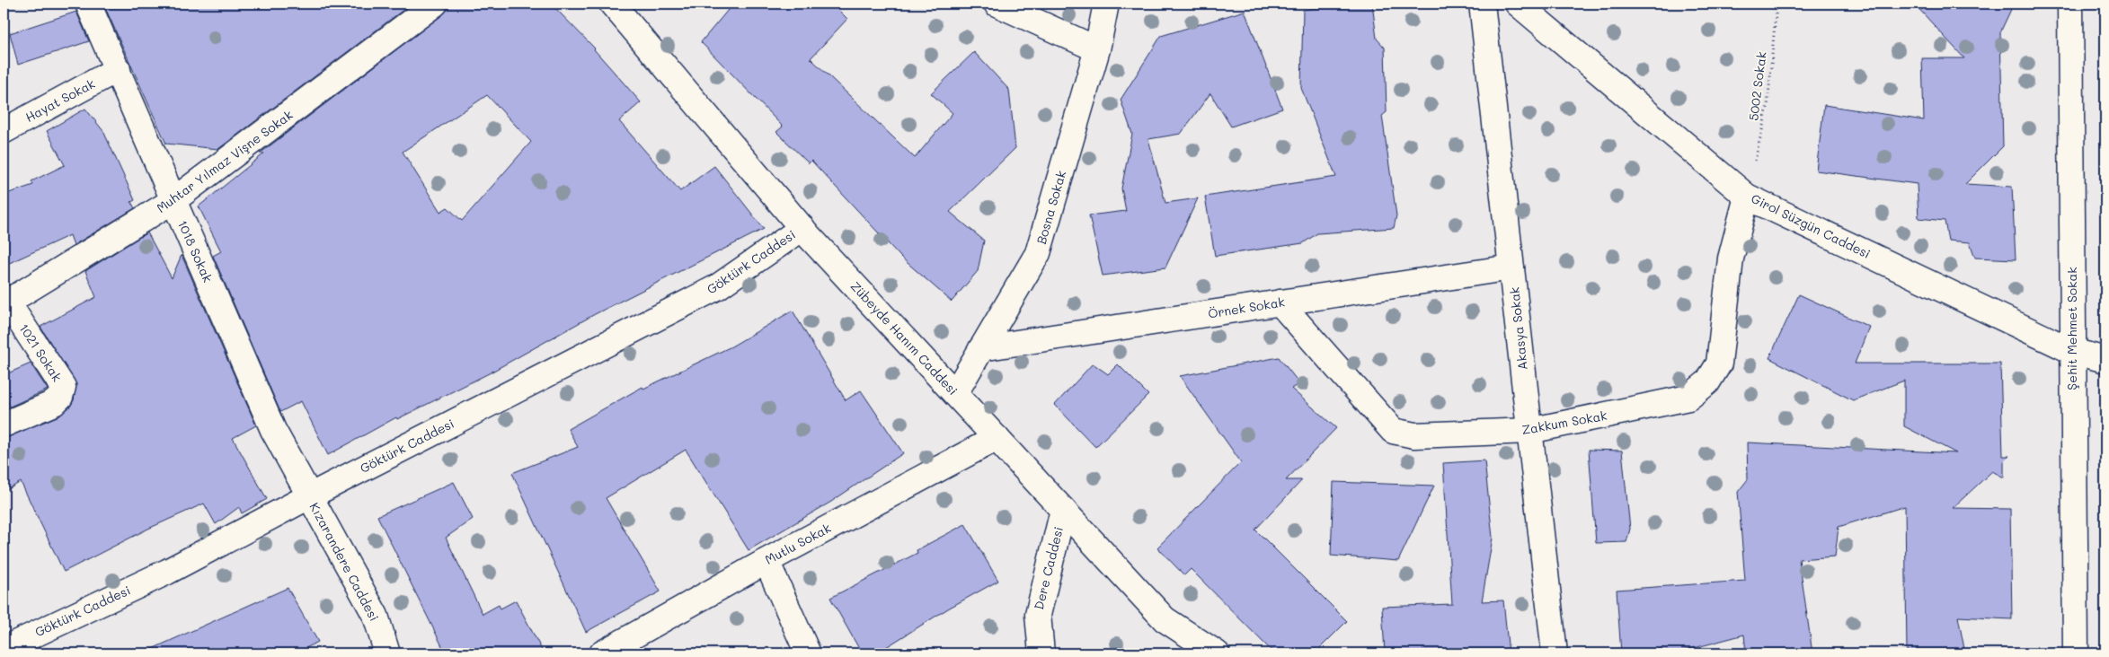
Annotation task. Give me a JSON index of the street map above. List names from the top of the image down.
{
  "streets": {
    "street": [
      "Hayat Sokak",
      "Muhtar Yılmaz Vişne Sokak",
      "Bosna Sokak",
      "Girol Süzgün Caddesi",
      "1018 Sokak",
      "Göktürk Caddesi",
      "Örnek Sokak",
      "Akasya Sokak",
      "Şehit Mehmet Sokak",
      "Zübeyde Hanım Caddesi",
      "1021 Sokak",
      "Zakkum Sokak",
      "Mutlu Sokak",
      "Kızarandere Caddesi",
      "Dere Caddesi"
    ],
    "path": ["5002 Sokak"]
  },
  "crossings": [
    ["5002 Sokak", "Girol Süzgün Caddesi"],
    ["5002 Sokak", "Zakkum Sokak"],
    ["Hayat Sokak", "1018 Sokak"],
    ["Muhtar Yılmaz Vişne Sokak", "1018 Sokak"],
    ["Muhtar Yılmaz Vişne Sokak", "1021 Sokak"],
    ["Bosna Sokak", "Örnek Sokak"],
    ["Bosna Sokak", "Zübeyde Hanım Caddesi"],
    ["Girol Süzgün Caddesi", "Şehit Mehmet Sokak"],
    ["Girol Süzgün Caddesi", "Zakkum Sokak"],
    ["1018 Sokak", "Göktürk Caddesi"],
    ["1018 Sokak", "Kızarandere Caddesi"],
    ["Göktürk Caddesi", "Zübeyde Hanım Caddesi"],
    ["Göktürk Caddesi", "Kızarandere Caddesi"],
    ["Örnek Sokak", "Akasya Sokak"],
    ["Örnek Sokak", "Zakkum Sokak"],
    ["Akasya Sokak", "Zakkum Sokak"],
    ["Zübeyde Hanım Caddesi", "Mutlu Sokak"],
    ["Zübeyde Hanım Caddesi", "Dere Caddesi"]
  ]
}
